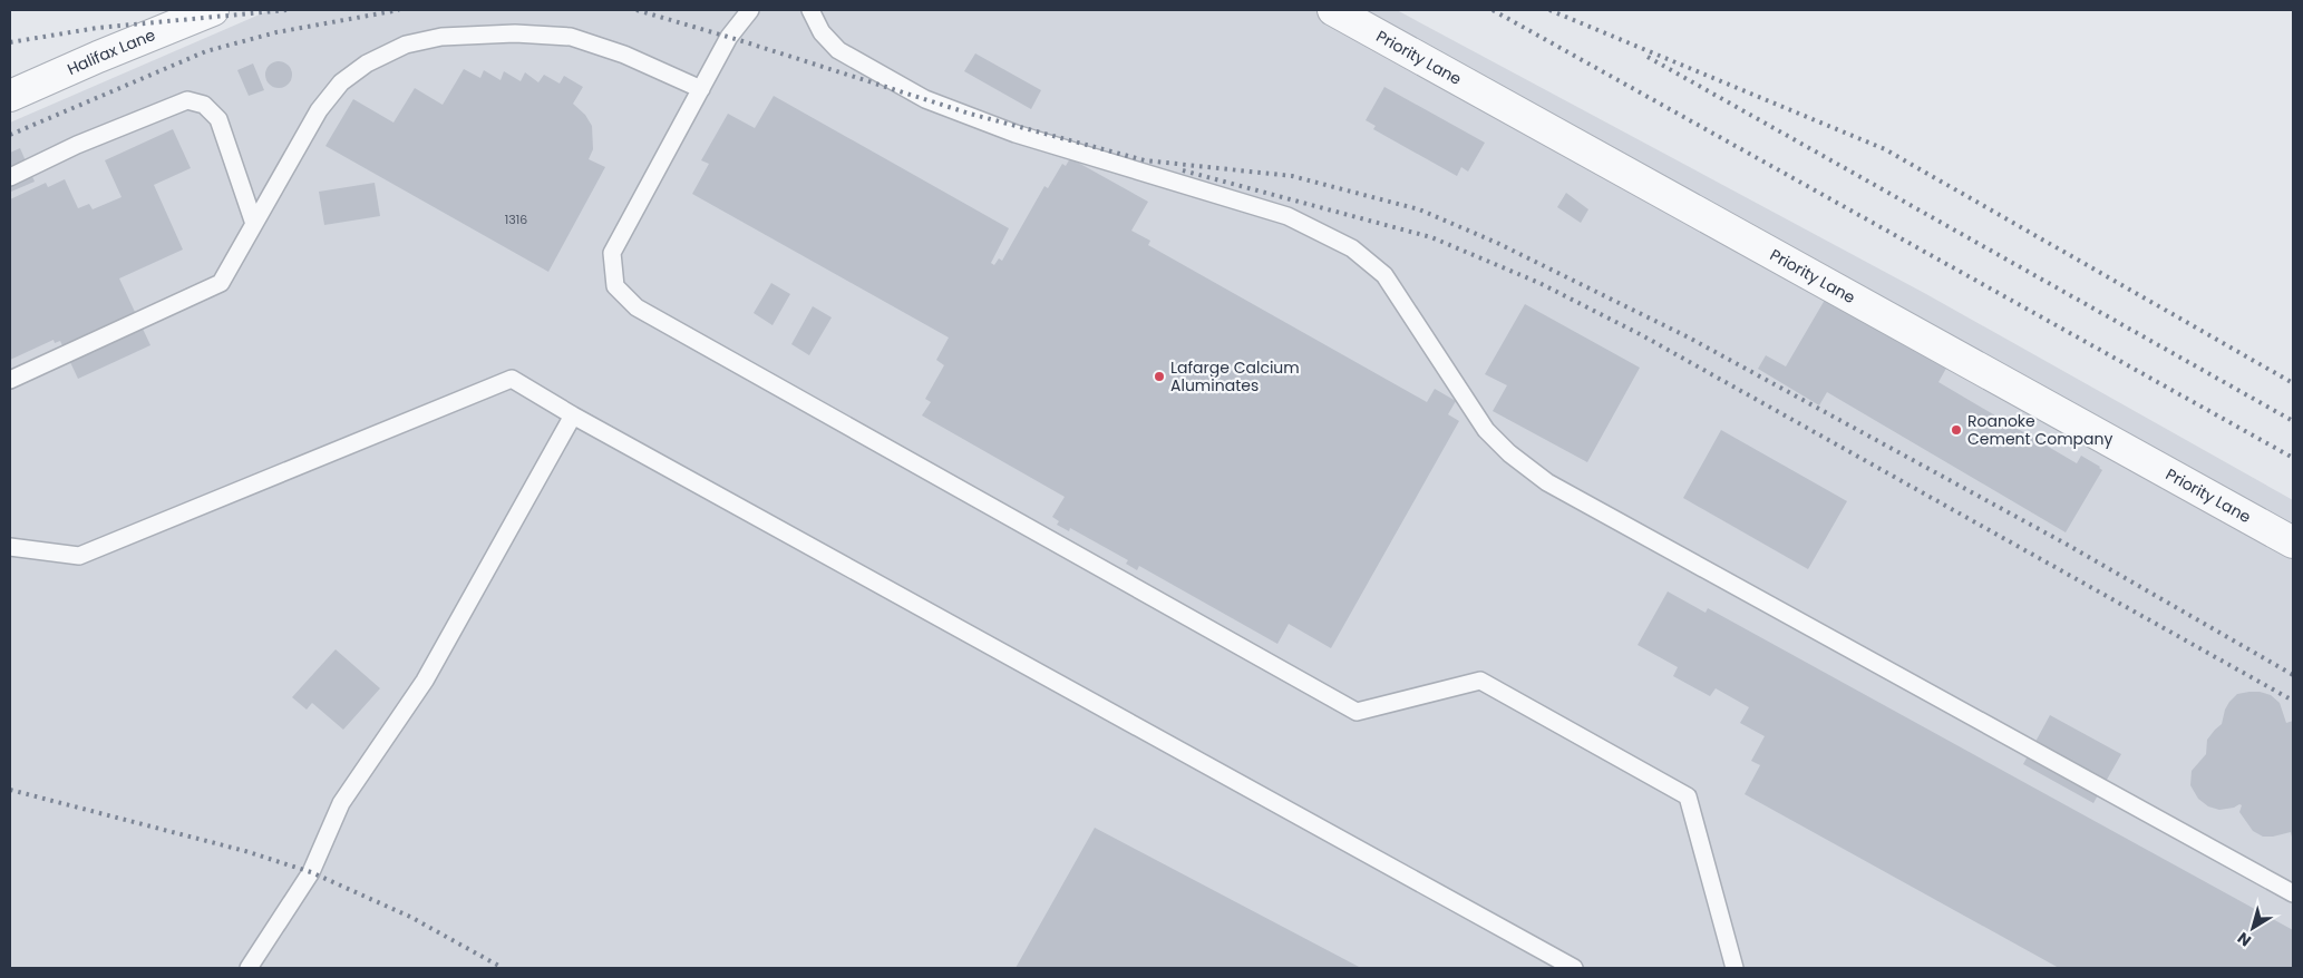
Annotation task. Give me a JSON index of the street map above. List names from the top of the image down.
{
  "streets": {
    "street": ["Halifax Lane", "Priority Lane"]
  },
  "places": ["Lafarge Calcium Aluminates", "Roanoke Cement Company"],
  "house_numbers": ["1316"],
  "north": "bottom left"
}
